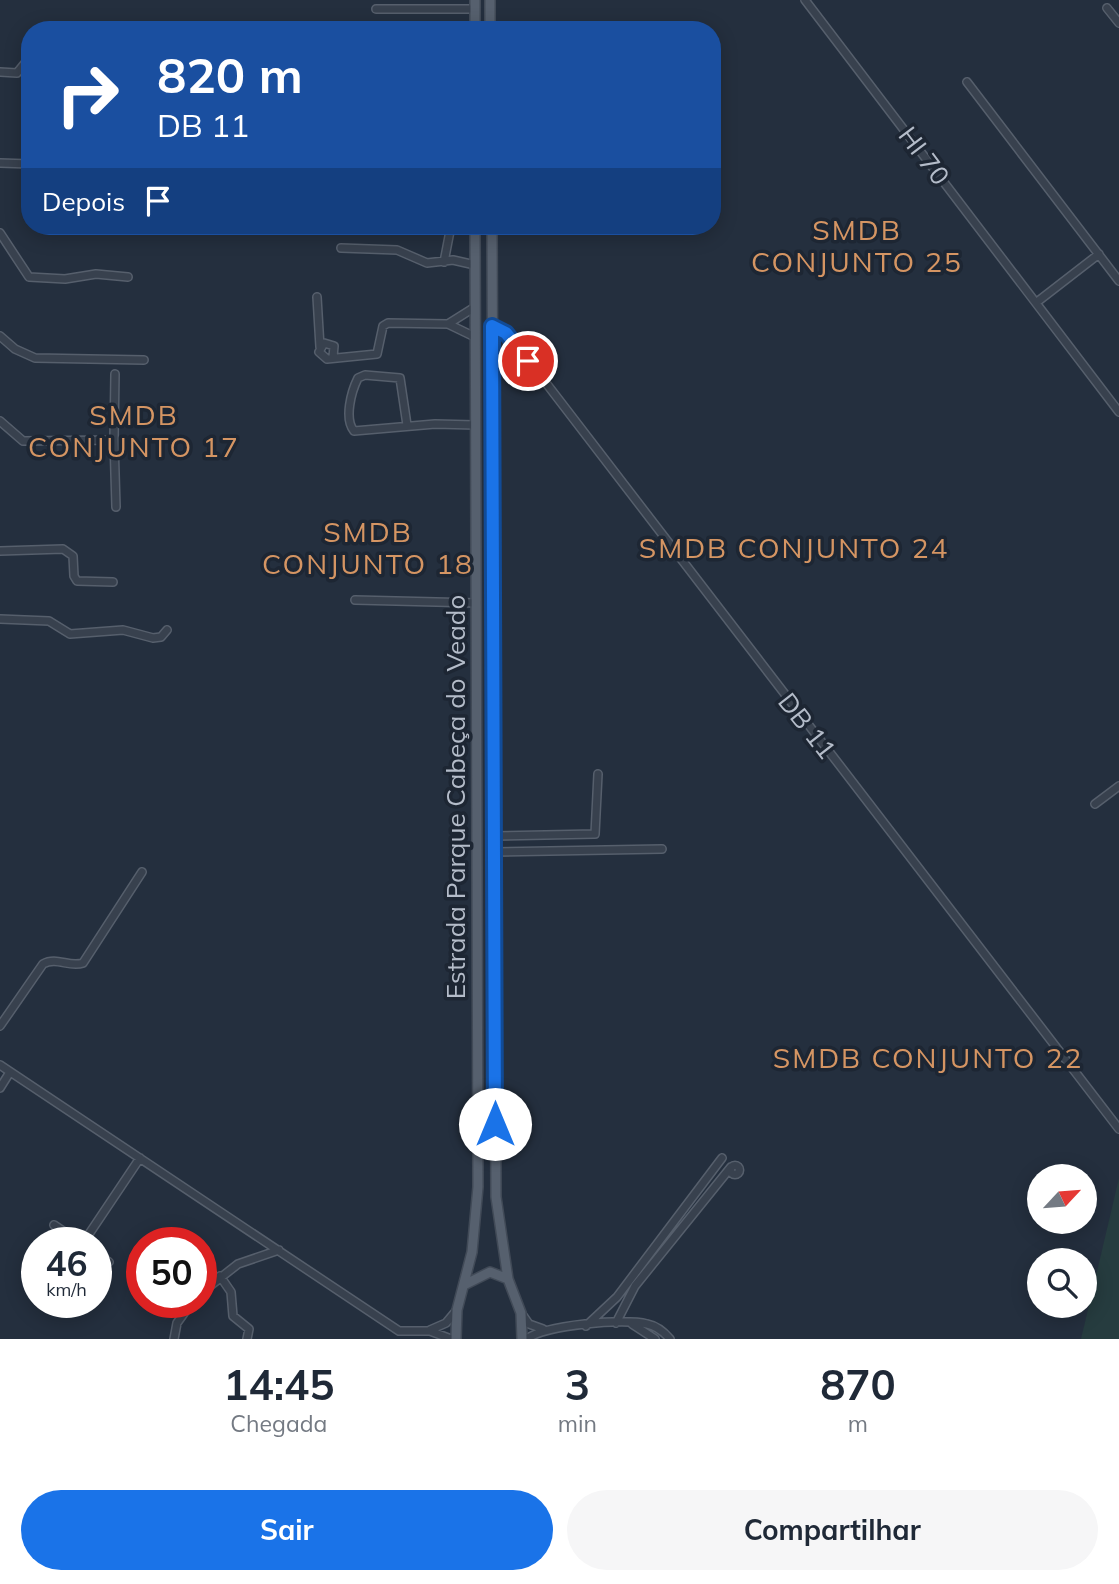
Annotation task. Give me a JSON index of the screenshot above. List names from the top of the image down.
{
  "streets": {
    "main road": ["Estrada Parque Cabeça do Veado"],
    "street": ["HI 70", "DB 11"]
  },
  "crossings": [
    ["DB 11", "Estrada Parque Cabeça do Veado"]
  ],
  "districts": [
    "SMDB CONJUNTO 25",
    "SMDB CONJUNTO 17",
    "SMDB CONJUNTO 18",
    "SMDB CONJUNTO 24",
    "SMDB CONJUNTO 22"
  ],
  "north": "top right",
  "page": {
    "turn": ["820 m", "DB 11"],
    "then": "Depois",
    "speed": "46 km/h",
    "limit": "50",
    "eta": [
      "14:45",
      "Chegada",
      "3",
      "min",
      "870",
      "m"
    ],
    "buttons": ["Sair", "Compartilhar"]
  }
}
